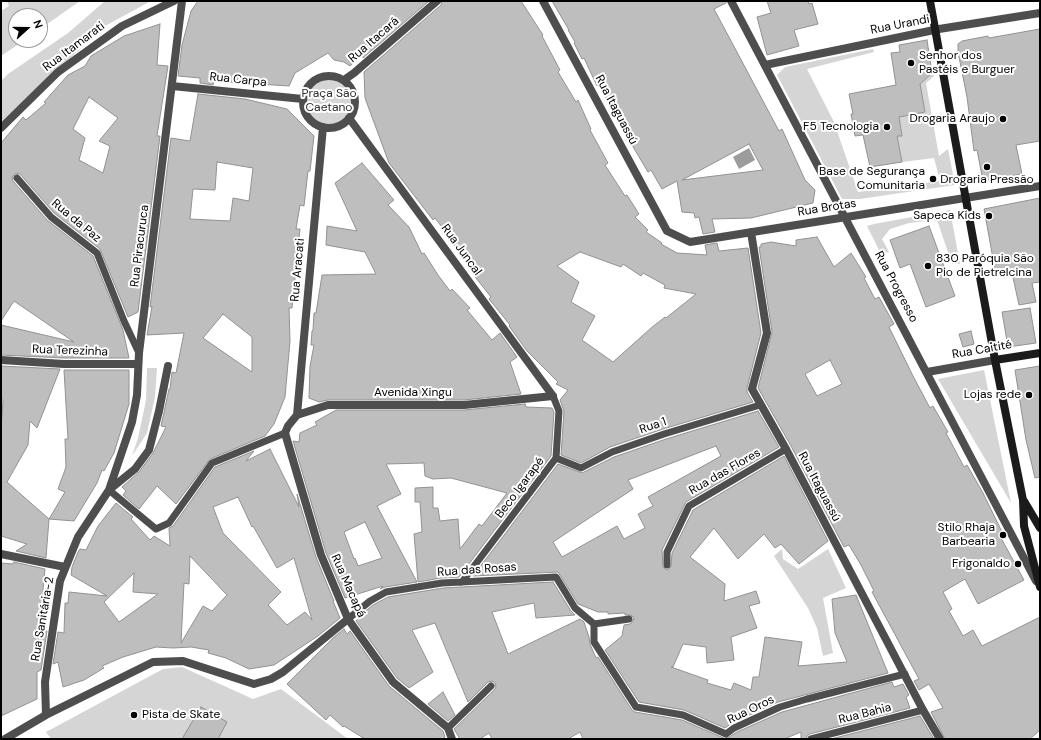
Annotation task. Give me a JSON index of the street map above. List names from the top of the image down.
{
  "streets": {
    "main road": ["Rua Caitité"],
    "street": [
      "Rua Urandi",
      "Rua Itacará",
      "Rua Itamarati",
      "Rua Carpa",
      "Rua Itaguassú",
      "Rua Brotas",
      "Rua Piracuruca",
      "Rua Juncal",
      "Rua Aracati",
      "Rua Progresso",
      "Rua Terezinha",
      "Avenida Xingu",
      "Rua Macapá",
      "Rua Sanitária-2"
    ],
    "lane": [
      "Rua da Paz",
      "Rua 1",
      "Rua das Flores",
      "Beco Igarapé",
      "Rua das Rosas",
      "Rua Oros",
      "Rua Bahia"
    ]
  },
  "crossings": [
    ["Rua Urandi", "Rua Progresso"],
    ["Rua Itacará", "Rua Carpa"],
    ["Rua Itacará", "Rua Juncal"],
    ["Rua Itacará", "Rua Aracati"],
    ["Rua Carpa", "Rua Piracuruca"],
    ["Rua Carpa", "Rua Juncal"],
    ["Rua Carpa", "Rua Aracati"],
    ["Rua Itaguassú", "Rua Brotas"],
    ["Rua Itaguassú", "Rua 1"],
    ["Rua Itaguassú", "Rua das Flores"],
    ["Rua Itaguassú", "Rua Oros"],
    ["Rua Itaguassú", "Rua Bahia"],
    ["Rua Brotas", "Rua Progresso"],
    ["Rua da Paz", "Rua Piracuruca"],
    ["Rua Piracuruca", "Rua Terezinha"],
    ["Rua Piracuruca", "Rua Sanitária-2"],
    ["Rua Juncal", "Rua Aracati"],
    ["Rua Juncal", "Avenida Xingu"],
    ["Rua Juncal", "Beco Igarapé"],
    ["Rua Aracati", "Avenida Xingu"],
    ["Rua Progresso", "Rua Caitité"],
    ["Avenida Xingu", "Beco Igarapé"],
    ["Rua 1", "Beco Igarapé"],
    ["Beco Igarapé", "Rua das Rosas"],
    ["Rua das Rosas", "Rua Macapá"],
    ["Rua das Rosas", "Rua Oros"]
  ],
  "parks": ["Praça São Caetano"],
  "places": [
    "Senhor dos Pastéis e Burguer",
    "Drogaria Araujo",
    "F5 Tecnologia",
    "Drogaria Pressão",
    "Base de Segurança Comunitaria",
    "Sapeca Kids",
    "830 Paróquia São Pio de Pietrelcina",
    "Lojas rede",
    "Stilo Rhaja Barbearia",
    "Frigonaldo",
    "Pista de Skate"
  ],
  "north": "right"
}
